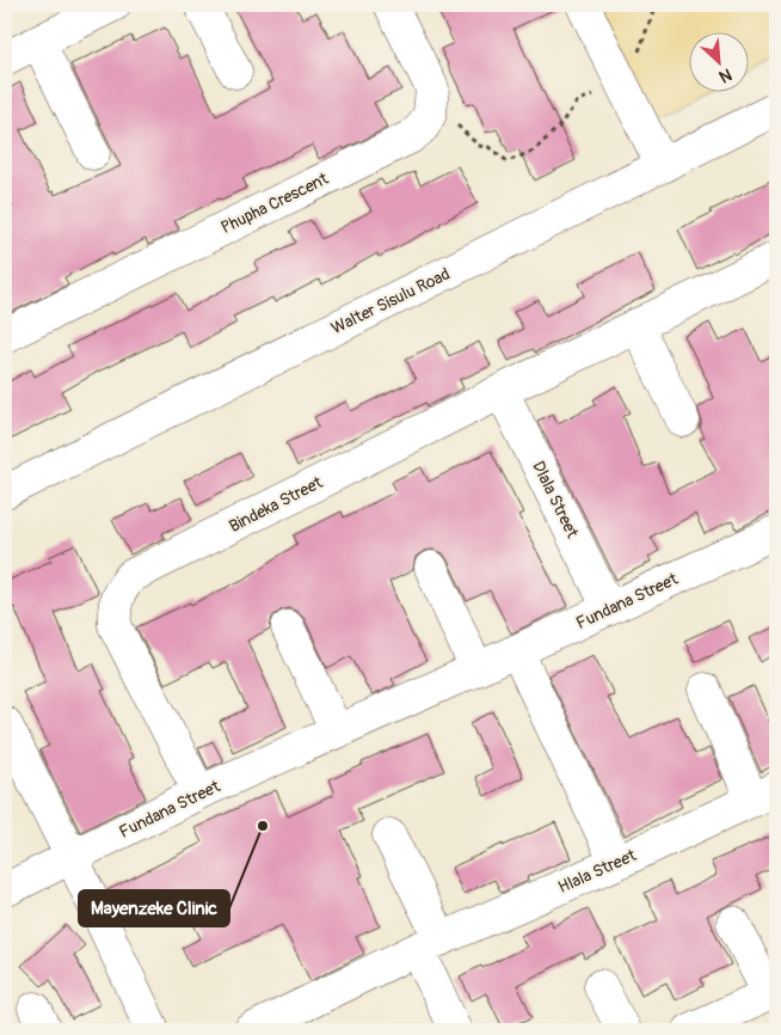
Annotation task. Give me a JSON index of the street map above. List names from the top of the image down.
{
  "streets": {
    "street": [
      "Phupha Crescent",
      "Walter Sisulu Road",
      "Dlala Street",
      "Bindeka Street",
      "Fundana Street",
      "Hlala Street"
    ]
  },
  "crossings": [
    ["Dlala Street", "Bindeka Street"],
    ["Dlala Street", "Fundana Street"],
    ["Bindeka Street", "Fundana Street"]
  ],
  "places": ["Mayenzeke Clinic"],
  "north": "bottom right"
}
